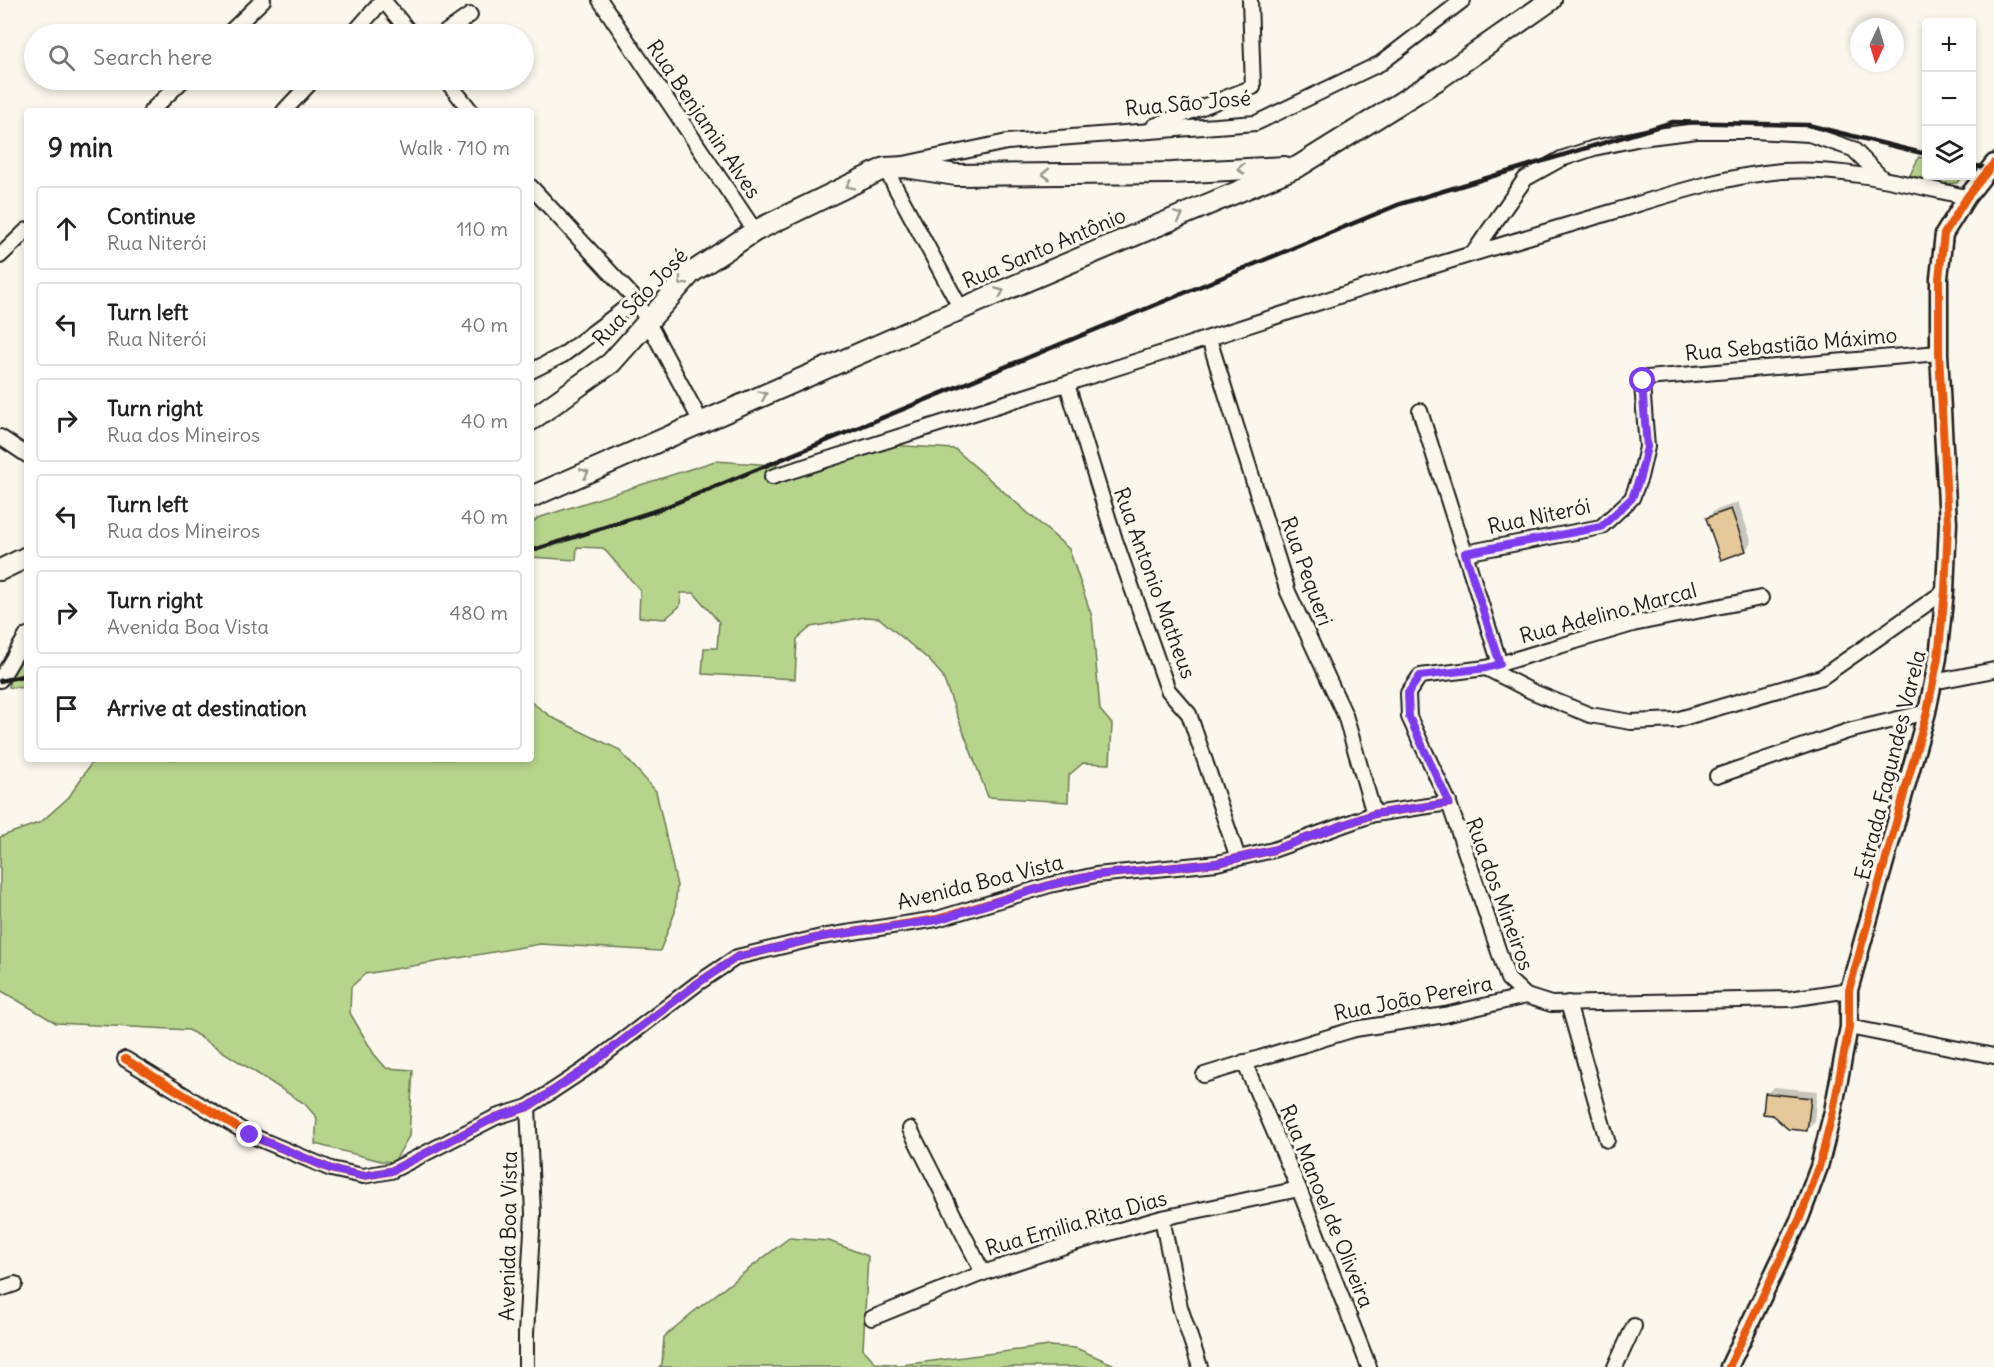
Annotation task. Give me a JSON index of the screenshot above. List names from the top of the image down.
{
  "streets": {
    "main road": ["Rua São José", "Rua Santo Antônio"],
    "street": [
      "Rua Benjamin Alves",
      "Rua Sebastião Máximo",
      "Rua Niterói",
      "Rua Pequeri",
      "Rua Antonio Matheus",
      "Rua Adelino Marcal",
      "Estrada Fagundes Varela",
      "Avenida Boa Vista",
      "Rua dos Mineiros",
      "Rua João Pereira",
      "Rua Manoel de Oliveira",
      "Rua Emilia Rita Dias"
    ]
  },
  "crossings": [
    ["Rua São José", "Rua Benjamin Alves"],
    ["Rua São José", "Rua Santo Antônio"],
    ["Rua Sebastião Máximo", "Rua Niterói"],
    ["Rua Sebastião Máximo", "Estrada Fagundes Varela"],
    ["Rua Niterói", "Rua Adelino Marcal"],
    ["Rua Niterói", "Rua dos Mineiros"],
    ["Rua Pequeri", "Avenida Boa Vista"],
    ["Rua Antonio Matheus", "Avenida Boa Vista"],
    ["Rua Adelino Marcal", "Rua dos Mineiros"],
    ["Estrada Fagundes Varela", "Rua João Pereira"],
    ["Avenida Boa Vista", "Rua dos Mineiros"],
    ["Rua dos Mineiros", "Rua João Pereira"],
    ["Rua João Pereira", "Rua Manoel de Oliveira"],
    ["Rua Manoel de Oliveira", "Rua Emilia Rita Dias"]
  ],
  "one_way": ["Rua São José", "Rua Santo Antônio"],
  "north": "bottom",
  "page": {
    "map_buttons": ["+", "−"],
    "search": "Search here",
    "heading": ["9 min", "Walk · 710 m"],
    "list": [
      ["Continue", "Rua Niterói", "110 m"],
      ["Turn left", "Rua Niterói", "40 m"],
      ["Turn right", "Rua dos Mineiros", "40 m"],
      ["Turn left", "Rua dos Mineiros", "40 m"],
      ["Turn right", "Avenida Boa Vista", "480 m"],
      "Arrive at destination"
    ]
  }
}
